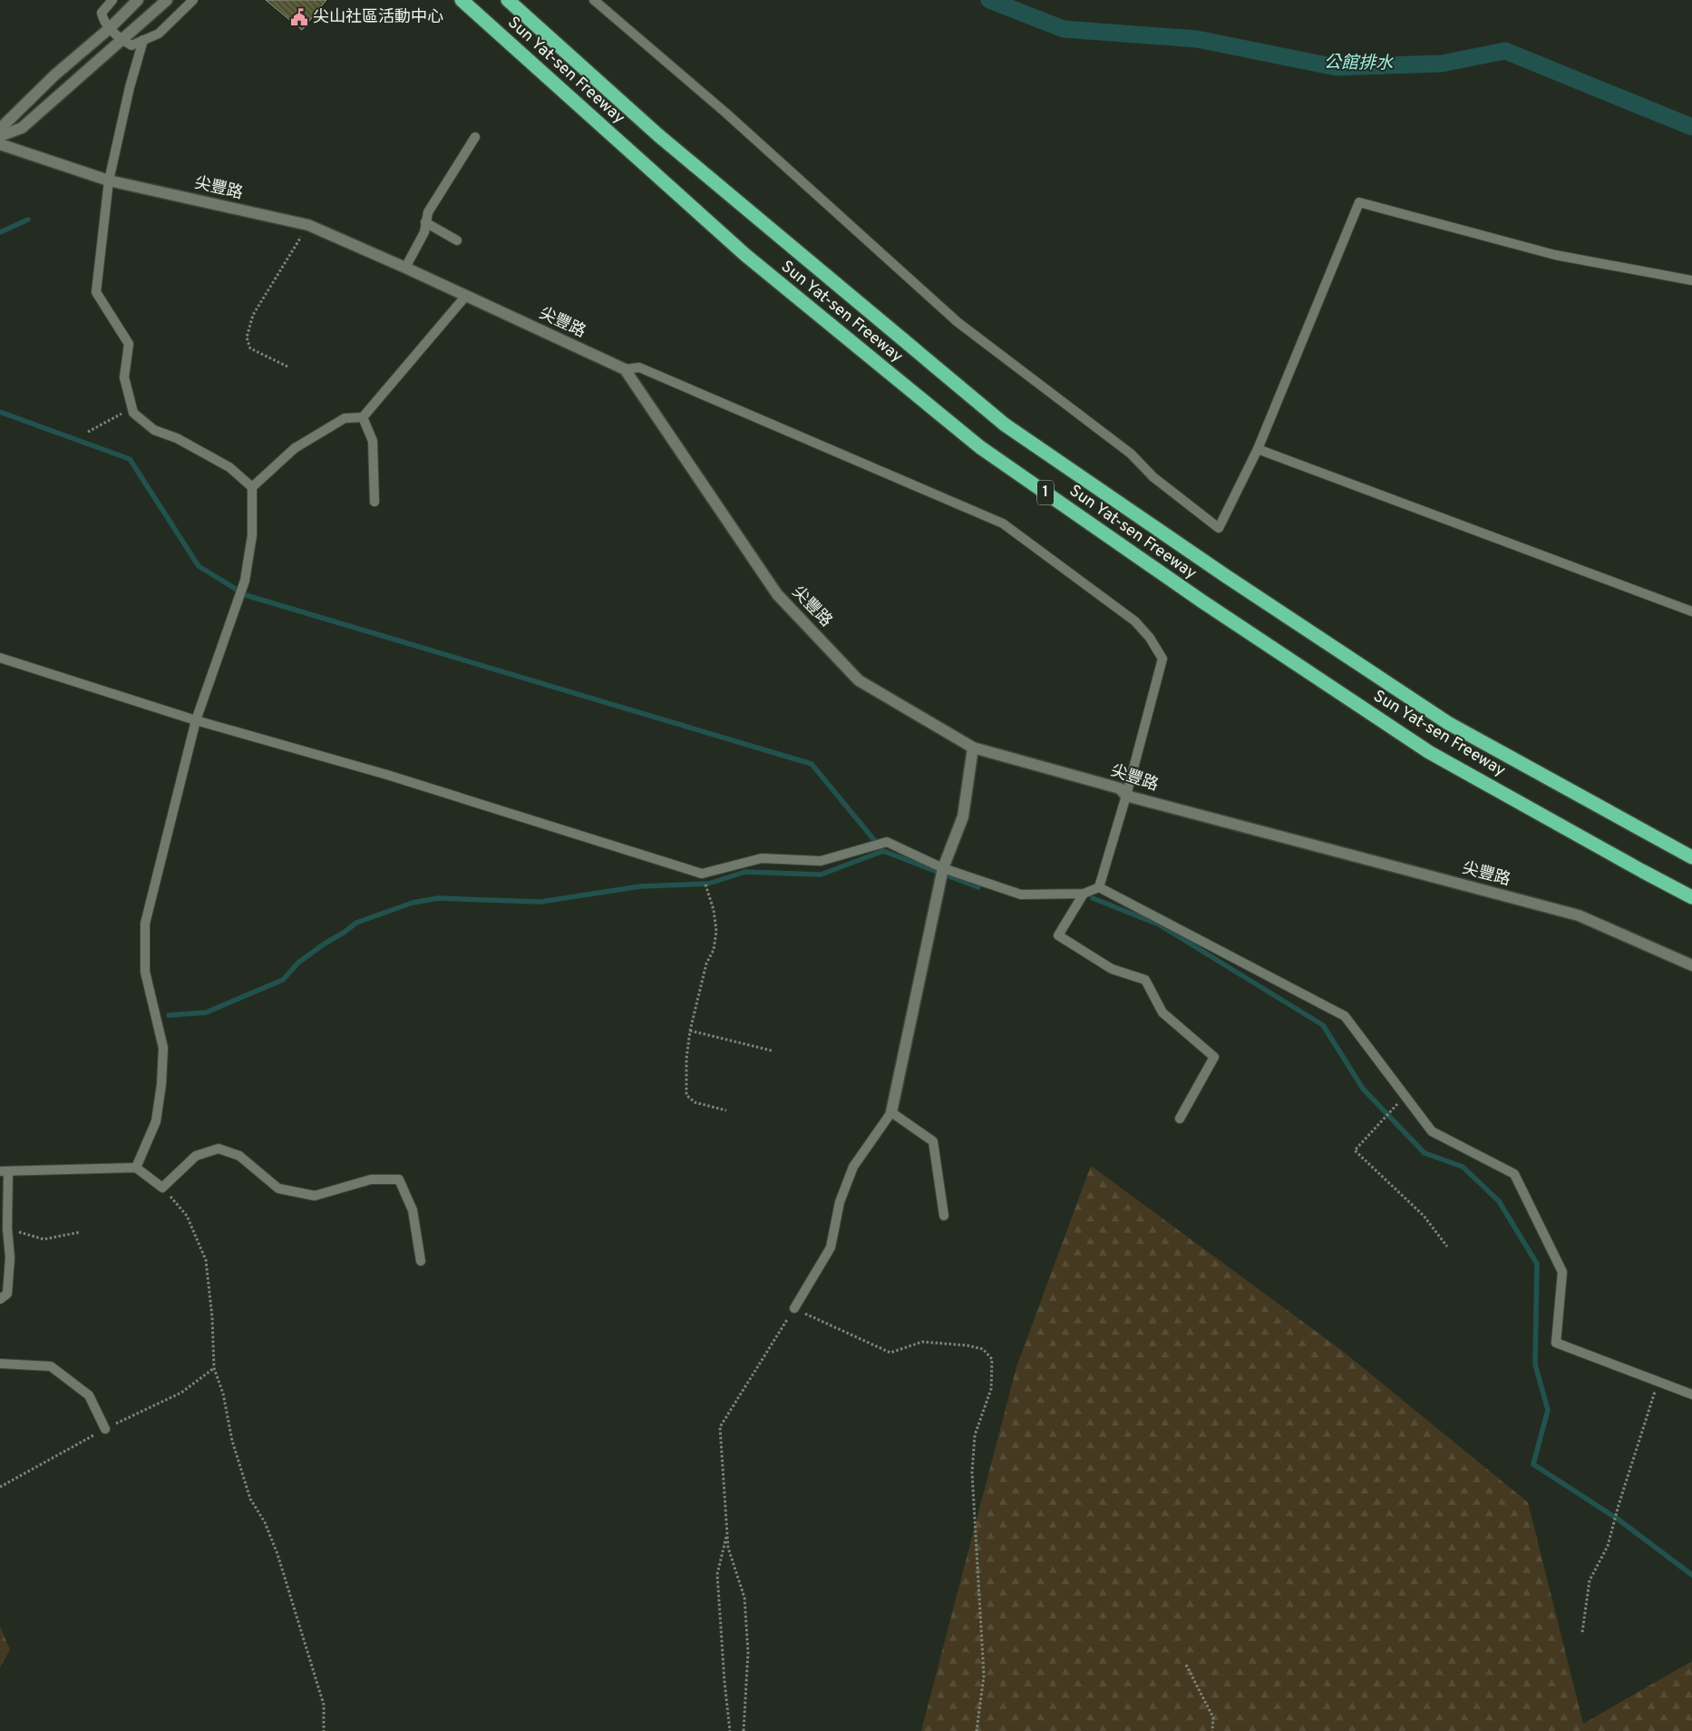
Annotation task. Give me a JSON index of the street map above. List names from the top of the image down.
{
  "streets": {
    "highway": ["Sun Yat-sen Freeway", "1"],
    "street": ["尖豐路"]
  },
  "water": ["公館排水"],
  "places": {
    "public building": ["尖山社區活動中心"]
  }
}
